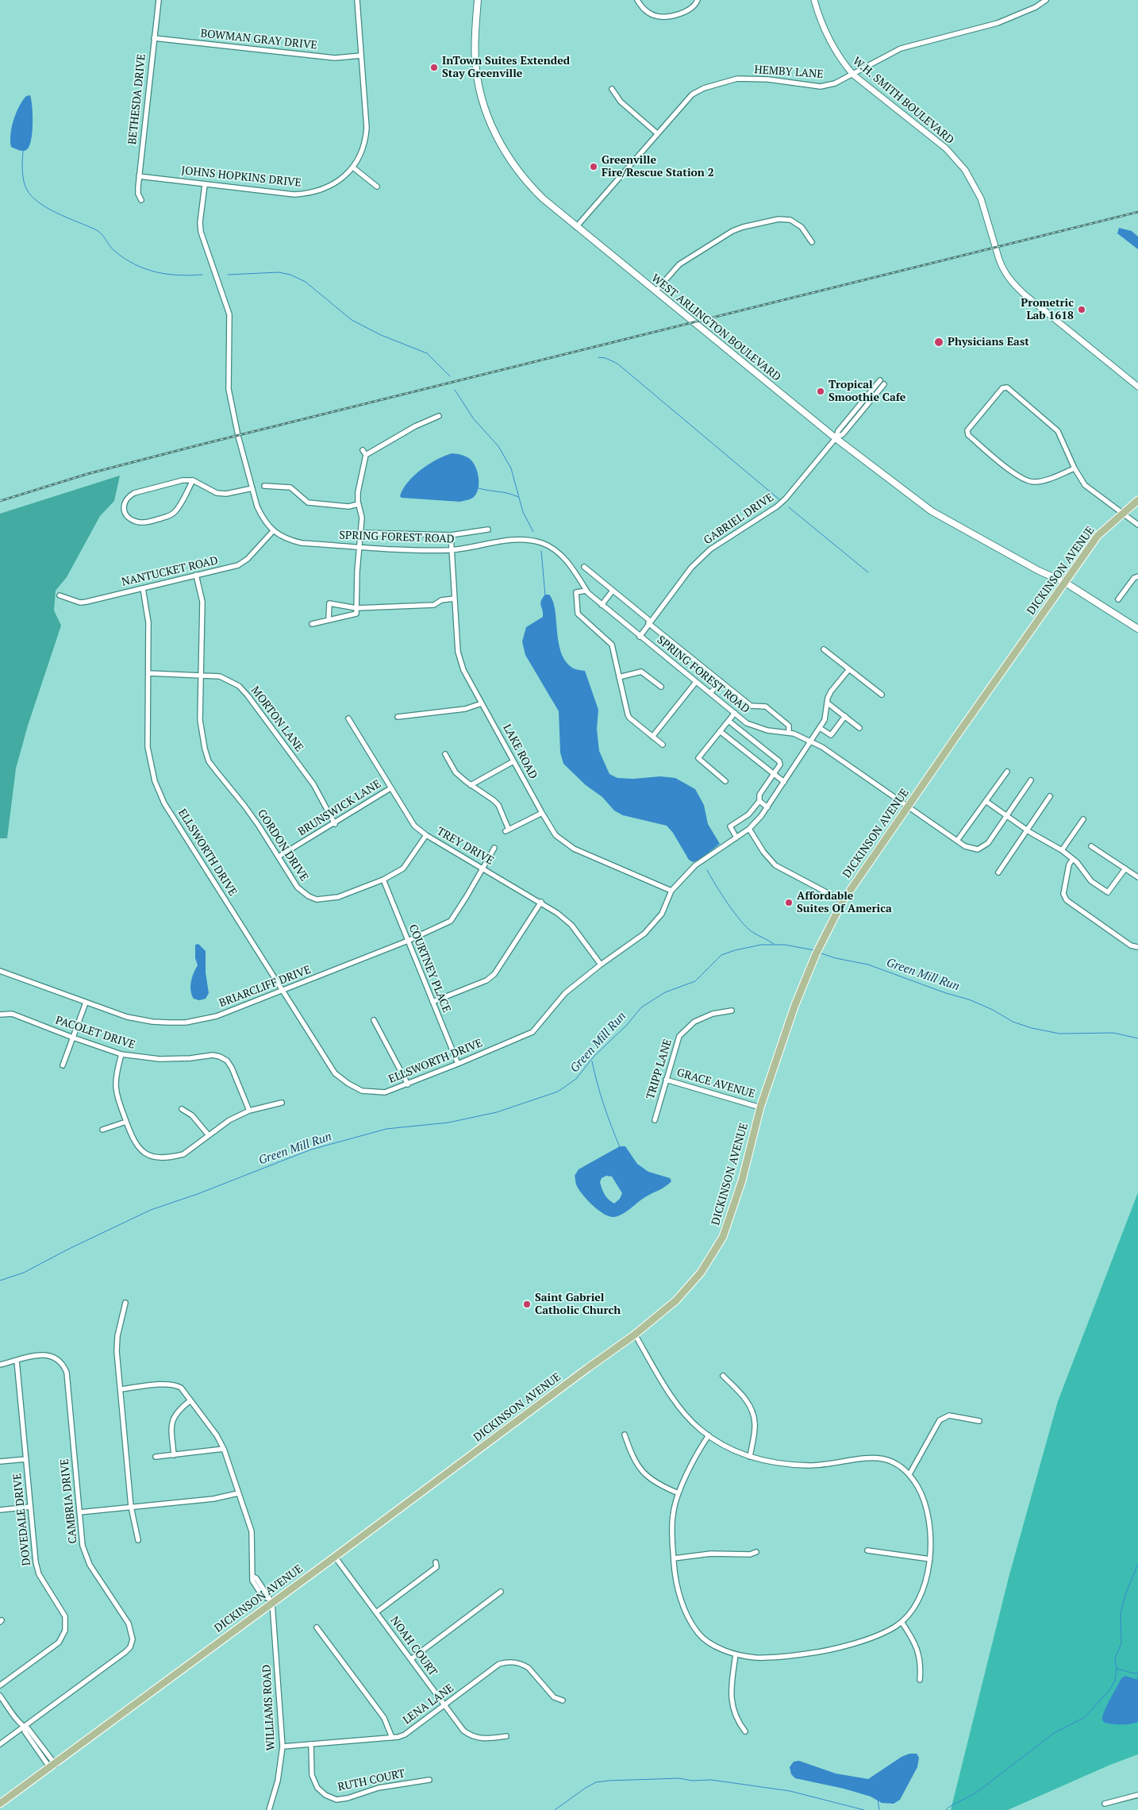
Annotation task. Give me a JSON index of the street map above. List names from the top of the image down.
{
  "streets": {
    "main road": ["WEST ARLINGTON BOULEVARD", "DICKINSON AVENUE"],
    "street": [
      "BOWMAN GRAY DRIVE",
      "HEMBY LANE",
      "BETHESDA DRIVE",
      "W.H. SMITH BOULEVARD",
      "JOHNS HOPKINS DRIVE",
      "GABRIEL DRIVE",
      "SPRING FOREST ROAD",
      "NANTUCKET ROAD",
      "MORTON LANE",
      "LAKE ROAD",
      "BRUNSWICK LANE",
      "GORDON DRIVE",
      "TREY DRIVE",
      "ELLSWORTH DRIVE",
      "COURTNEY PLACE",
      "BRIARCLIFF DRIVE",
      "PACOLET DRIVE",
      "TRIPP LANE",
      "GRACE AVENUE",
      "CAMBRIA DRIVE",
      "DOVEDALE DRIVE",
      "NOAH COURT",
      "LENA LANE",
      "WILLIAMS ROAD",
      "RUTH COURT"
    ]
  },
  "crossings": [
    ["BOWMAN GRAY DRIVE", "BETHESDA DRIVE"],
    ["BOWMAN GRAY DRIVE", "JOHNS HOPKINS DRIVE"],
    ["HEMBY LANE", "W.H. SMITH BOULEVARD"],
    ["HEMBY LANE", "WEST ARLINGTON BOULEVARD"],
    ["BETHESDA DRIVE", "JOHNS HOPKINS DRIVE"],
    ["JOHNS HOPKINS DRIVE", "SPRING FOREST ROAD"],
    ["WEST ARLINGTON BOULEVARD", "GABRIEL DRIVE"],
    ["WEST ARLINGTON BOULEVARD", "DICKINSON AVENUE"],
    ["GABRIEL DRIVE", "SPRING FOREST ROAD"],
    ["SPRING FOREST ROAD", "DICKINSON AVENUE"],
    ["SPRING FOREST ROAD", "NANTUCKET ROAD"],
    ["SPRING FOREST ROAD", "LAKE ROAD"],
    ["SPRING FOREST ROAD", "ELLSWORTH DRIVE"],
    ["DICKINSON AVENUE", "GRACE AVENUE"],
    ["DICKINSON AVENUE", "NOAH COURT"],
    ["DICKINSON AVENUE", "WILLIAMS ROAD"],
    ["NANTUCKET ROAD", "GORDON DRIVE"],
    ["NANTUCKET ROAD", "ELLSWORTH DRIVE"],
    ["MORTON LANE", "BRUNSWICK LANE"],
    ["MORTON LANE", "GORDON DRIVE"],
    ["MORTON LANE", "ELLSWORTH DRIVE"],
    ["LAKE ROAD", "ELLSWORTH DRIVE"],
    ["BRUNSWICK LANE", "GORDON DRIVE"],
    ["BRUNSWICK LANE", "TREY DRIVE"],
    ["GORDON DRIVE", "TREY DRIVE"],
    ["GORDON DRIVE", "COURTNEY PLACE"],
    ["TREY DRIVE", "ELLSWORTH DRIVE"],
    ["TREY DRIVE", "BRIARCLIFF DRIVE"],
    ["ELLSWORTH DRIVE", "COURTNEY PLACE"],
    ["ELLSWORTH DRIVE", "BRIARCLIFF DRIVE"],
    ["COURTNEY PLACE", "BRIARCLIFF DRIVE"],
    ["TRIPP LANE", "GRACE AVENUE"],
    ["CAMBRIA DRIVE", "DOVEDALE DRIVE"],
    ["NOAH COURT", "LENA LANE"],
    ["LENA LANE", "WILLIAMS ROAD"],
    ["LENA LANE", "RUTH COURT"]
  ],
  "water": ["Green Mill Run"],
  "places": [
    "InTown Suites Extended Stay Greenville",
    "Greenville Fire/Rescue Station 2",
    "Prometric Lab 1618",
    "Physicians East",
    "Tropical Smoothie Cafe",
    "Affordable Suites Of America",
    "Saint Gabriel Catholic Church"
  ]
}
